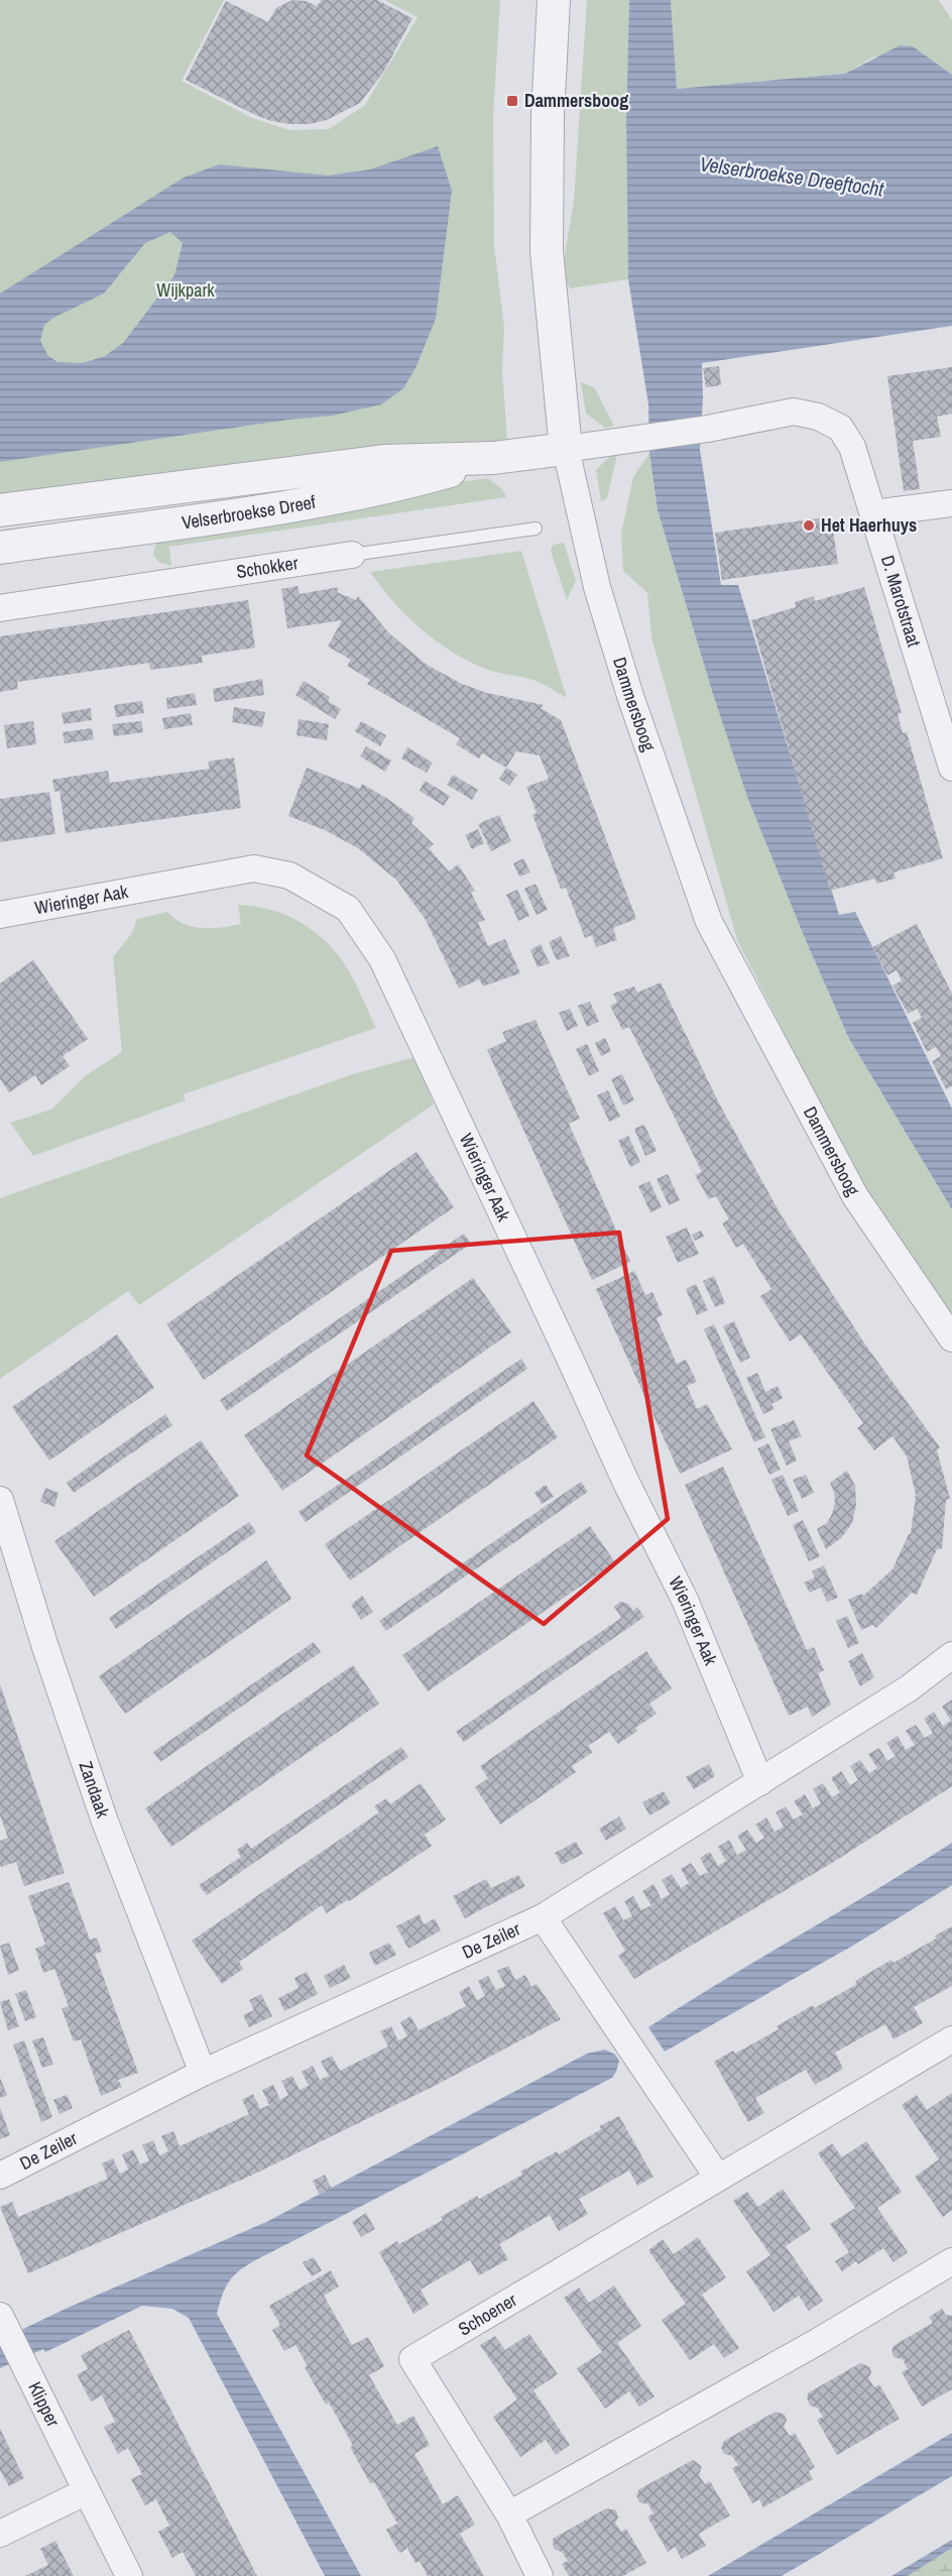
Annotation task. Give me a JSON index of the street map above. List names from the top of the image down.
{
  "streets": {
    "street": [
      "Velserbroekse Dreef",
      "Schokker",
      "D. Marotstraat",
      "Dammersboog",
      "Wieringer Aak",
      "Zandaak",
      "De Zeiler",
      "Schoener",
      "Klipper"
    ]
  },
  "crossings": [
    ["Velserbroekse Dreef", "D. Marotstraat"],
    ["Velserbroekse Dreef", "Dammersboog"],
    ["D. Marotstraat", "Dammersboog"],
    ["Wieringer Aak", "De Zeiler"],
    ["Zandaak", "De Zeiler"]
  ],
  "water": ["Velserbroekse Dreeftocht"],
  "parks": ["Wijkpark"],
  "places": {
    "transit": ["Dammersboog"],
    "other": ["Het Haerhuys"]
  }
}
